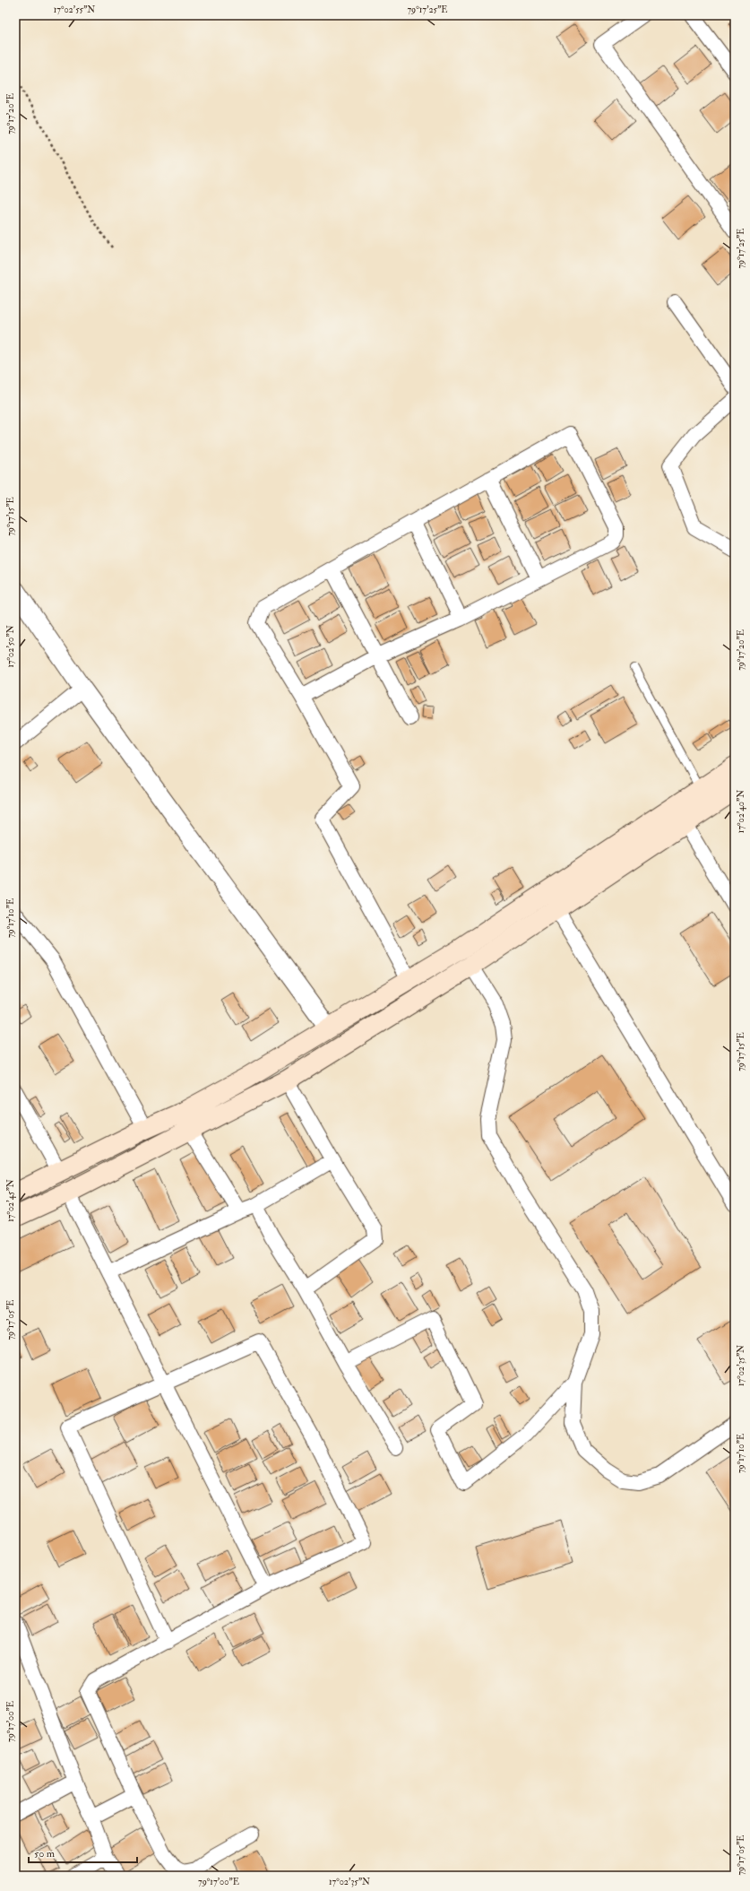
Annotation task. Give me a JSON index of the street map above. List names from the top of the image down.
{
  "scale_bar": "50 m",
  "coordinates": [
    "17°02'55\"N",
    "79°17'25\"E",
    "79°17'20\"E",
    "79°17'15\"E",
    "17°02'50\"N",
    "17°02'40\"N",
    "79°17'10\"E",
    "17°02'45\"N",
    "79°17'05\"E",
    "17°02'35\"N",
    "79°17'00\"E"
  ]
}
